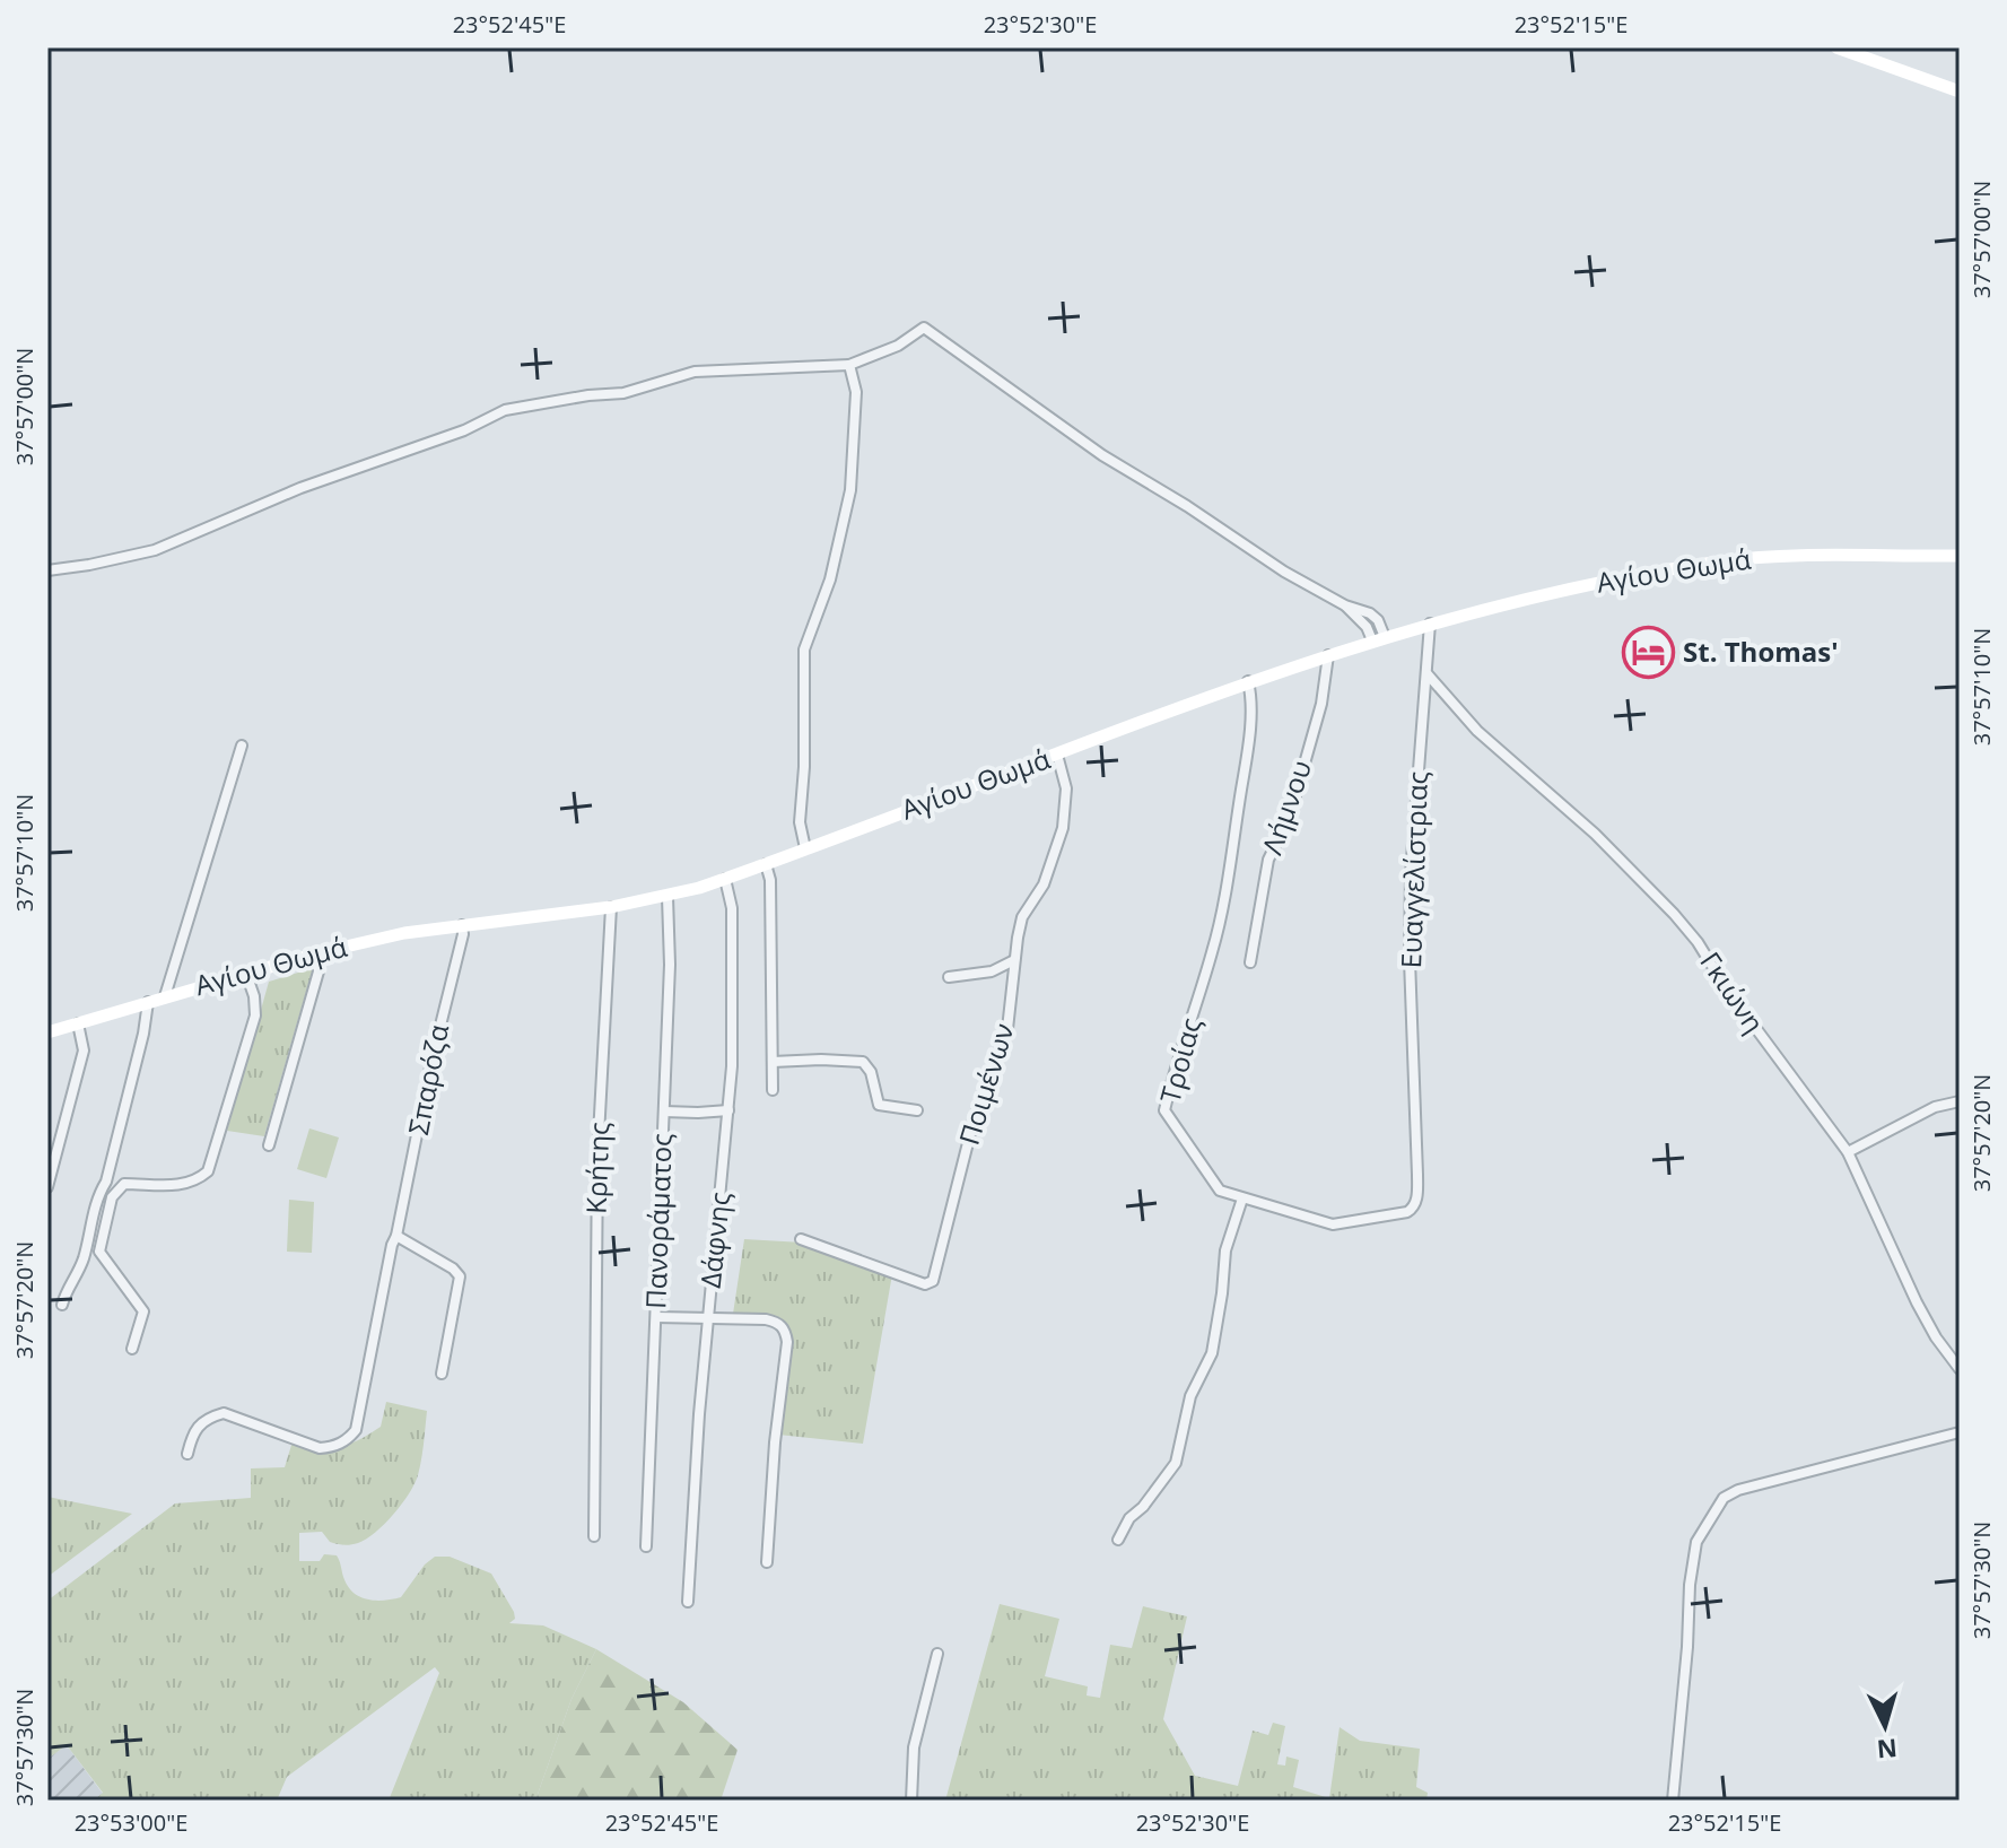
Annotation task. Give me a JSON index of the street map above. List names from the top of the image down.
{
  "streets": {
    "main road": ["Αγίου Θωμά"],
    "street": [
      "Λήμνου",
      "Ευαγγελίστριας",
      "Γκιώνη",
      "Τροίας",
      "Σπαρόζα",
      "Ποιμένων",
      "Κρήτης",
      "Πανοράματος",
      "Δάφνης"
    ]
  },
  "crossings": [
    ["Αγίου Θωμά", "Λήμνου"],
    ["Αγίου Θωμά", "Ευαγγελίστριας"],
    ["Αγίου Θωμά", "Τροίας"],
    ["Αγίου Θωμά", "Σπαρόζα"],
    ["Αγίου Θωμά", "Ποιμένων"],
    ["Αγίου Θωμά", "Κρήτης"],
    ["Αγίου Θωμά", "Πανοράματος"],
    ["Αγίου Θωμά", "Δάφνης"],
    ["Ευαγγελίστριας", "Γκιώνη"],
    ["Ευαγγελίστριας", "Τροίας"]
  ],
  "places": {
    "hotel": ["St. Thomas'"]
  },
  "north": "bottom",
  "coordinates": [
    "23°52'45\"E",
    "23°52'30\"E",
    "23°52'15\"E",
    "37°57'00\"N",
    "37°57'10\"N",
    "37°57'20\"N",
    "37°57'30\"N",
    "23°53'00\"E"
  ]
}
